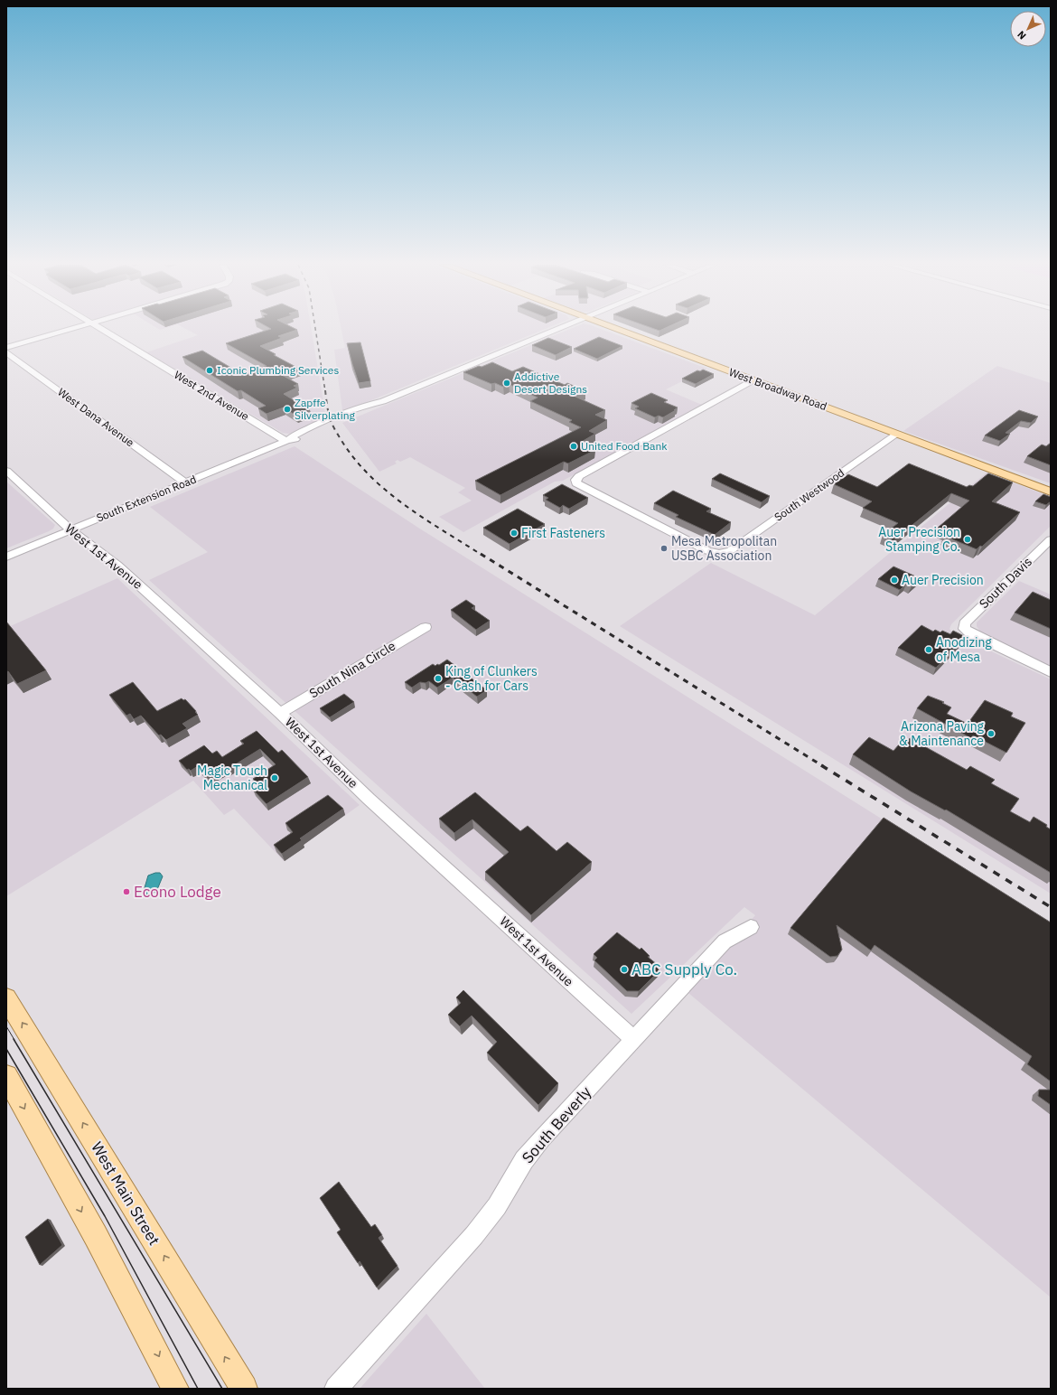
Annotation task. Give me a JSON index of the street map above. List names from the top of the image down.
{
  "streets": {
    "main road": ["West Broadway Road", "West Main Street"],
    "street": [
      "West 2nd Avenue",
      "West Dana Avenue",
      "South Westwood",
      "South Extension Road",
      "West 1st Avenue",
      "South Davis",
      "South Nina Circle",
      "South Beverly"
    ]
  },
  "crossings": [
    ["West Broadway Road", "South Westwood"],
    ["West 2nd Avenue", "South Extension Road"],
    ["West Dana Avenue", "South Extension Road"],
    ["South Extension Road", "West 1st Avenue"],
    ["West 1st Avenue", "South Nina Circle"],
    ["West 1st Avenue", "South Beverly"]
  ],
  "places": [
    "Iconic Plumbing Services",
    "Addictive Desert Designs",
    "Zapffe Silverplating",
    "United Food Bank",
    "First Fasteners",
    "Auer Precision Stamping Co.",
    "Mesa Metropolitan USBC Association",
    "Auer Precision",
    "Anodizing of Mesa",
    "King of Clunkers - Cash for Cars",
    "Arizona Paving & Maintenance",
    "Magic Touch Mechanical",
    "Econo Lodge",
    "ABC Supply Co."
  ],
  "north": "bottom left"
}
